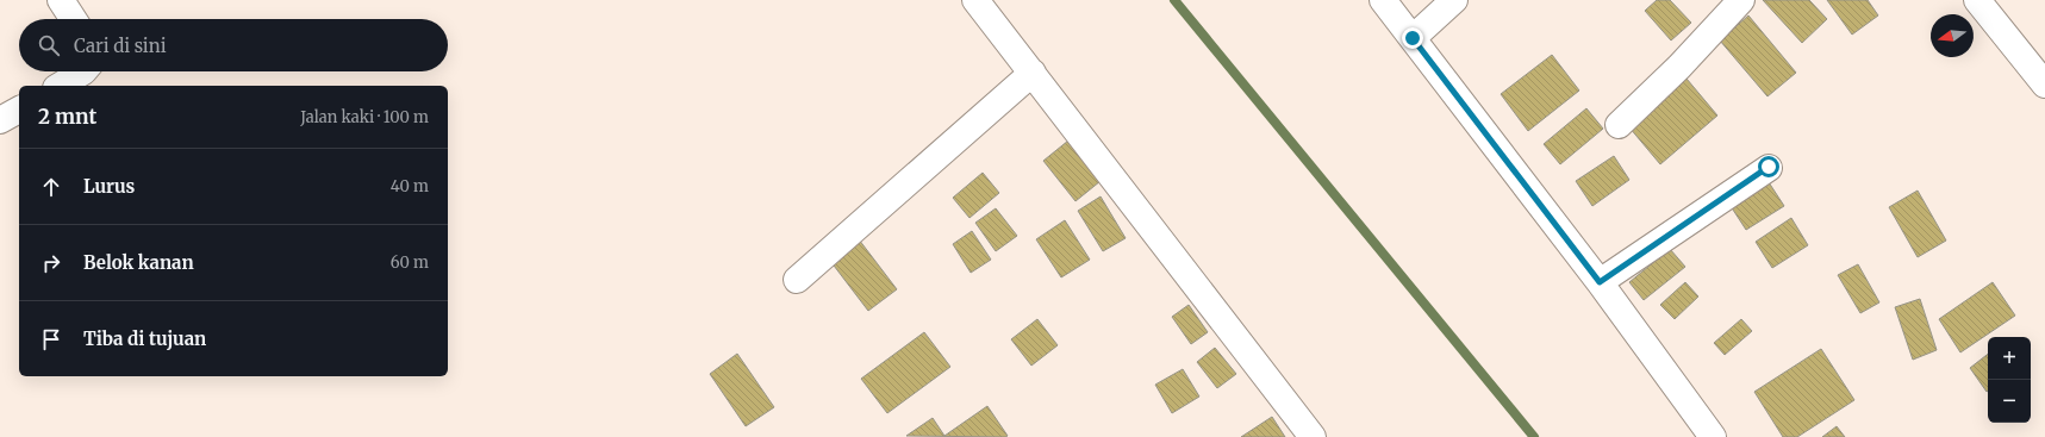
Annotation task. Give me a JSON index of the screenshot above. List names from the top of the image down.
{
  "north": "left",
  "page": {
    "search": "Cari di sini",
    "heading": ["2 mnt", "Jalan kaki · 100 m"],
    "list": [
      ["Lurus", "40 m"],
      ["Belok kanan", "60 m"],
      "Tiba di tujuan"
    ],
    "map_buttons": ["+", "−"]
  }
}
